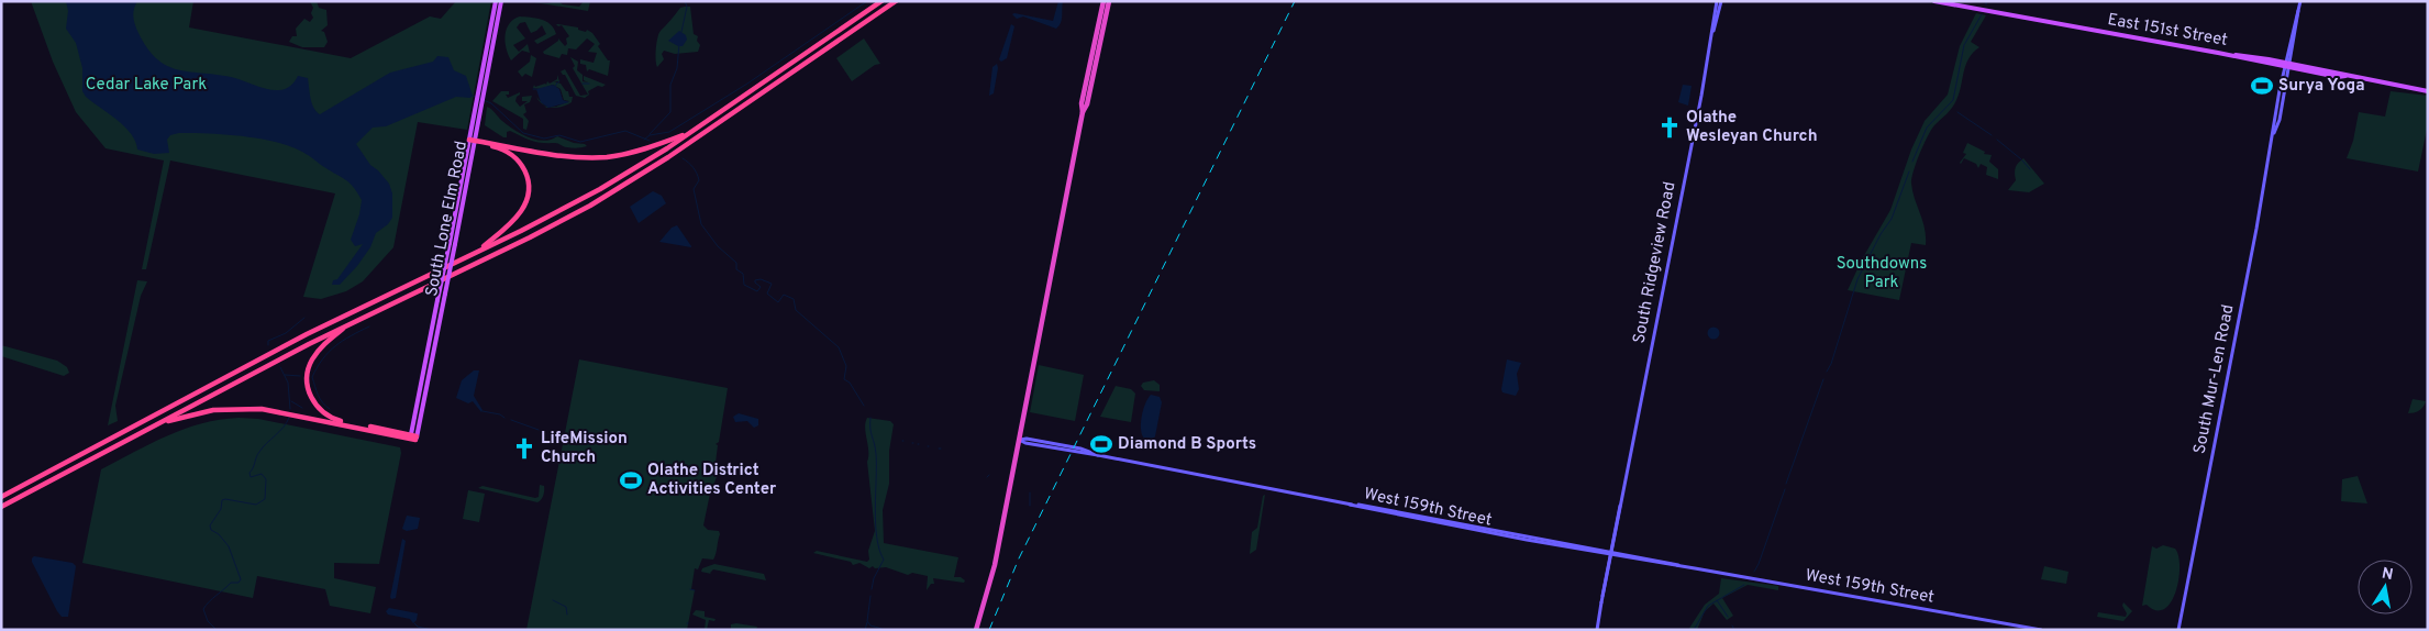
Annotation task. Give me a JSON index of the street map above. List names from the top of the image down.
{
  "streets": {
    "main road": [
      "East 151st Street",
      "South Lone Elm Road",
      "South Ridgeview Road",
      "South Mur-Len Road",
      "West 159th Street"
    ]
  },
  "crossings": [
    ["East 151st Street", "South Mur-Len Road"],
    ["South Ridgeview Road", "West 159th Street"]
  ],
  "parks": ["Cedar Lake Park", "Southdowns Park"],
  "places": {
    "sports": ["Surya Yoga", "Diamond B Sports", "Olathe District Activities Center"],
    "church": ["Olathe Wesleyan Church", "LifeMission Church"]
  },
  "north": "top"
}
